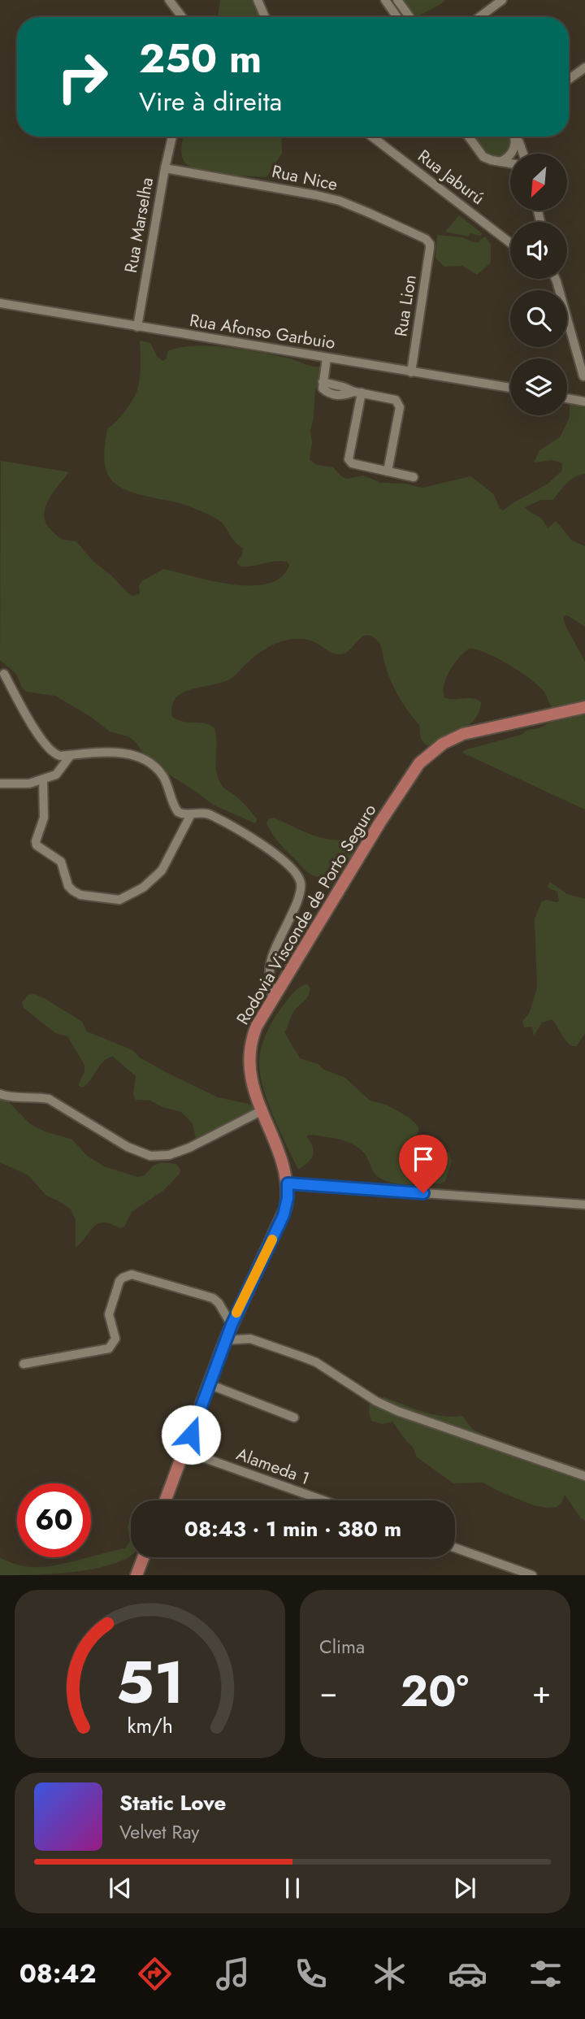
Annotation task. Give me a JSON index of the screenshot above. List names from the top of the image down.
{
  "streets": {
    "main road": ["Rodovia Visconde de Porto Seguro"],
    "street": [
      "Rua Jaburú",
      "Rua Nice",
      "Rua Marselha",
      "Rua Lion",
      "Rua Afonso Garbuio",
      "Alameda 1"
    ]
  },
  "crossings": [
    ["Rua Nice", "Rua Marselha"],
    ["Rua Nice", "Rua Lion"],
    ["Rua Marselha", "Rua Afonso Garbuio"],
    ["Rua Lion", "Rua Afonso Garbuio"],
    ["Rodovia Visconde de Porto Seguro", "Alameda 1"]
  ],
  "north": "bottom left",
  "page": {
    "turn": ["250 m", "Vire à direita"],
    "limit": "60",
    "trip": "08:43 · 1 min · 380 m",
    "tile": "Clima",
    "heat": ["−", "20°", "+"],
    "song": ["Static Love", "Velvet Ray"],
    "tabs": "08:42",
    "gauge": ["51", "km/h"]
  }
}
